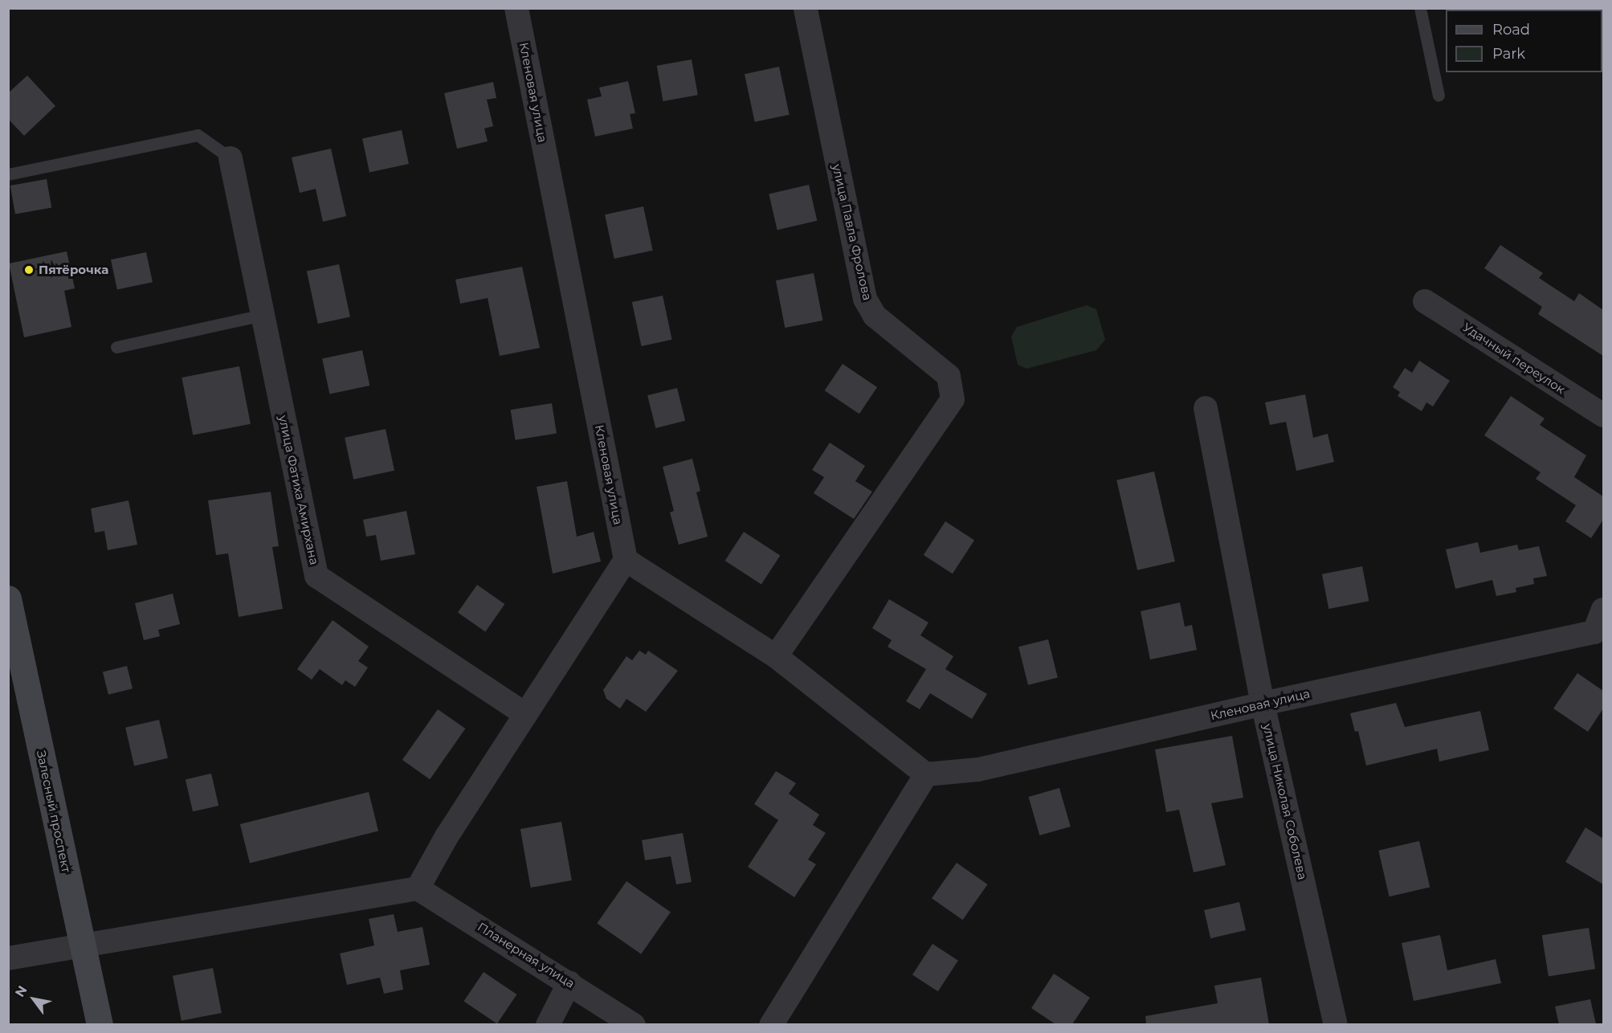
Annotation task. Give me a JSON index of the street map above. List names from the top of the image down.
{
  "streets": {
    "main road": ["Залесный проспект"],
    "street": [
      "Кленовая улица",
      "улица Павла Фролова",
      "Удачный переулок",
      "улица Фатиха Амирхана",
      "улица Николая Соболева",
      "Планерная улица"
    ]
  },
  "crossings": [
    ["Кленовая улица", "улица Николая Соболева"]
  ],
  "places": ["Пятёрочка"],
  "legend": ["Road", "Park"],
  "north": "top left"
}
